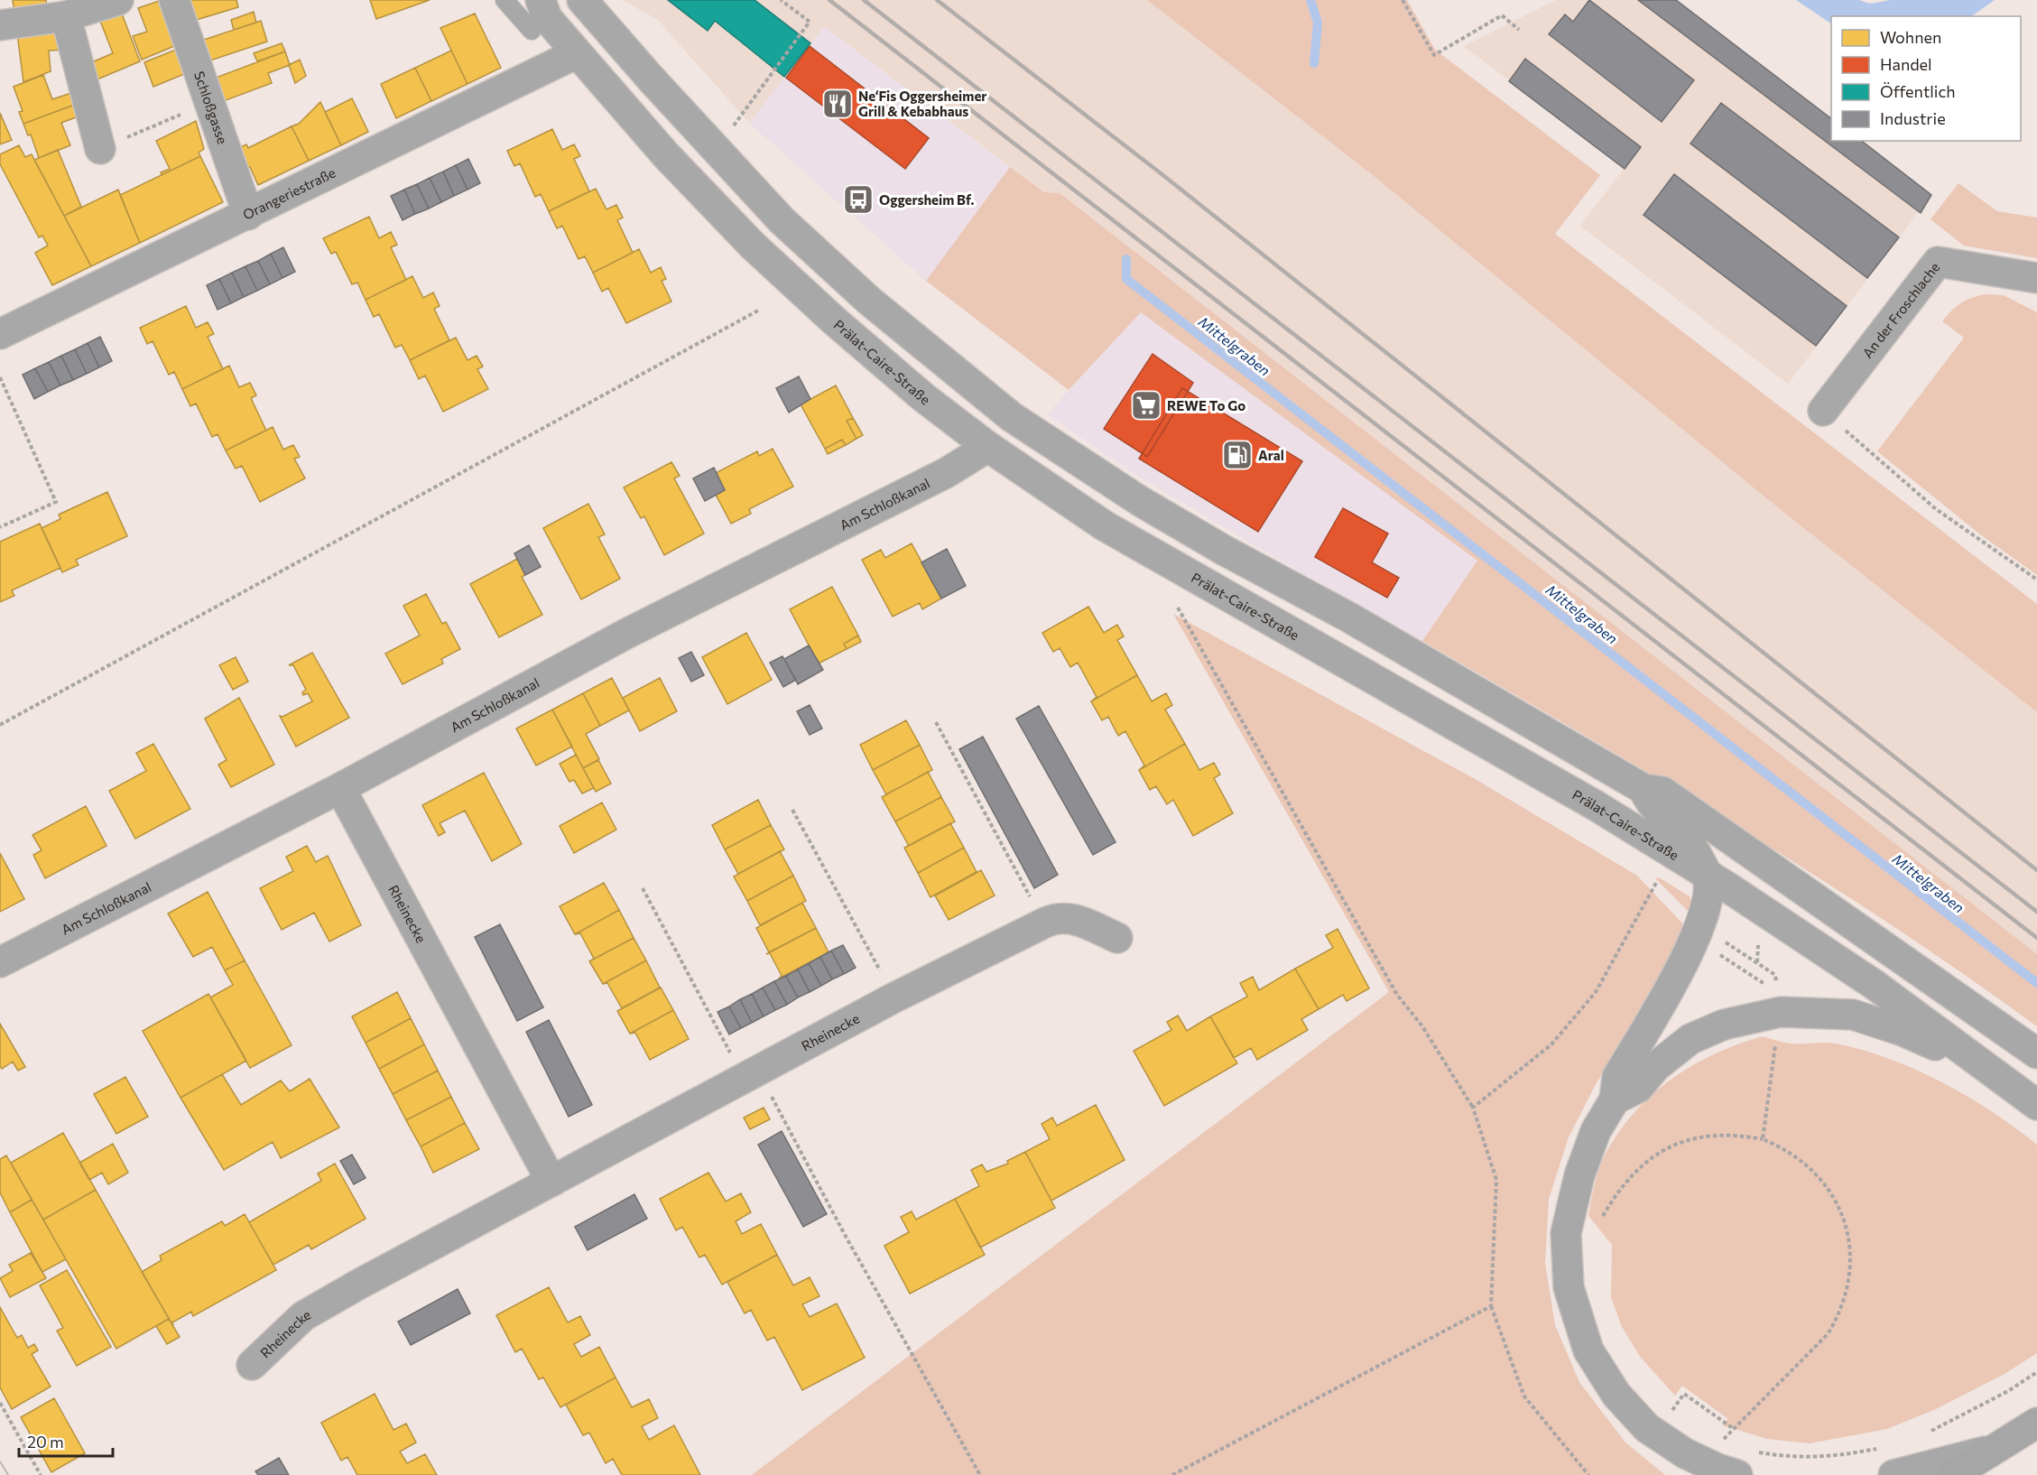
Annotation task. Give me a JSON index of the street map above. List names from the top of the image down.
{
  "streets": {
    "street": [
      "Schloßgasse",
      "Orangeriestraße",
      "An der Froschlache",
      "Prälat-Caire-Straße",
      "Am Schloßkanal",
      "Rheinecke"
    ]
  },
  "crossings": [
    ["Schloßgasse", "Orangeriestraße"],
    ["Orangeriestraße", "Prälat-Caire-Straße"],
    ["Prälat-Caire-Straße", "Am Schloßkanal"],
    ["Am Schloßkanal", "Rheinecke"]
  ],
  "water": ["Mittelgraben"],
  "places": {
    "restaurant": ["Ne‘Fis Oggersheimer Grill & Kebabhaus"],
    "bus stop": ["Oggersheim Bf."],
    "supermarket": ["REWE To Go"],
    "fuel station": ["Aral"]
  },
  "legend": [
    "Wohnen",
    "Handel",
    "Öffentlich",
    "Industrie"
  ],
  "scale_bar": "20 m"
}
